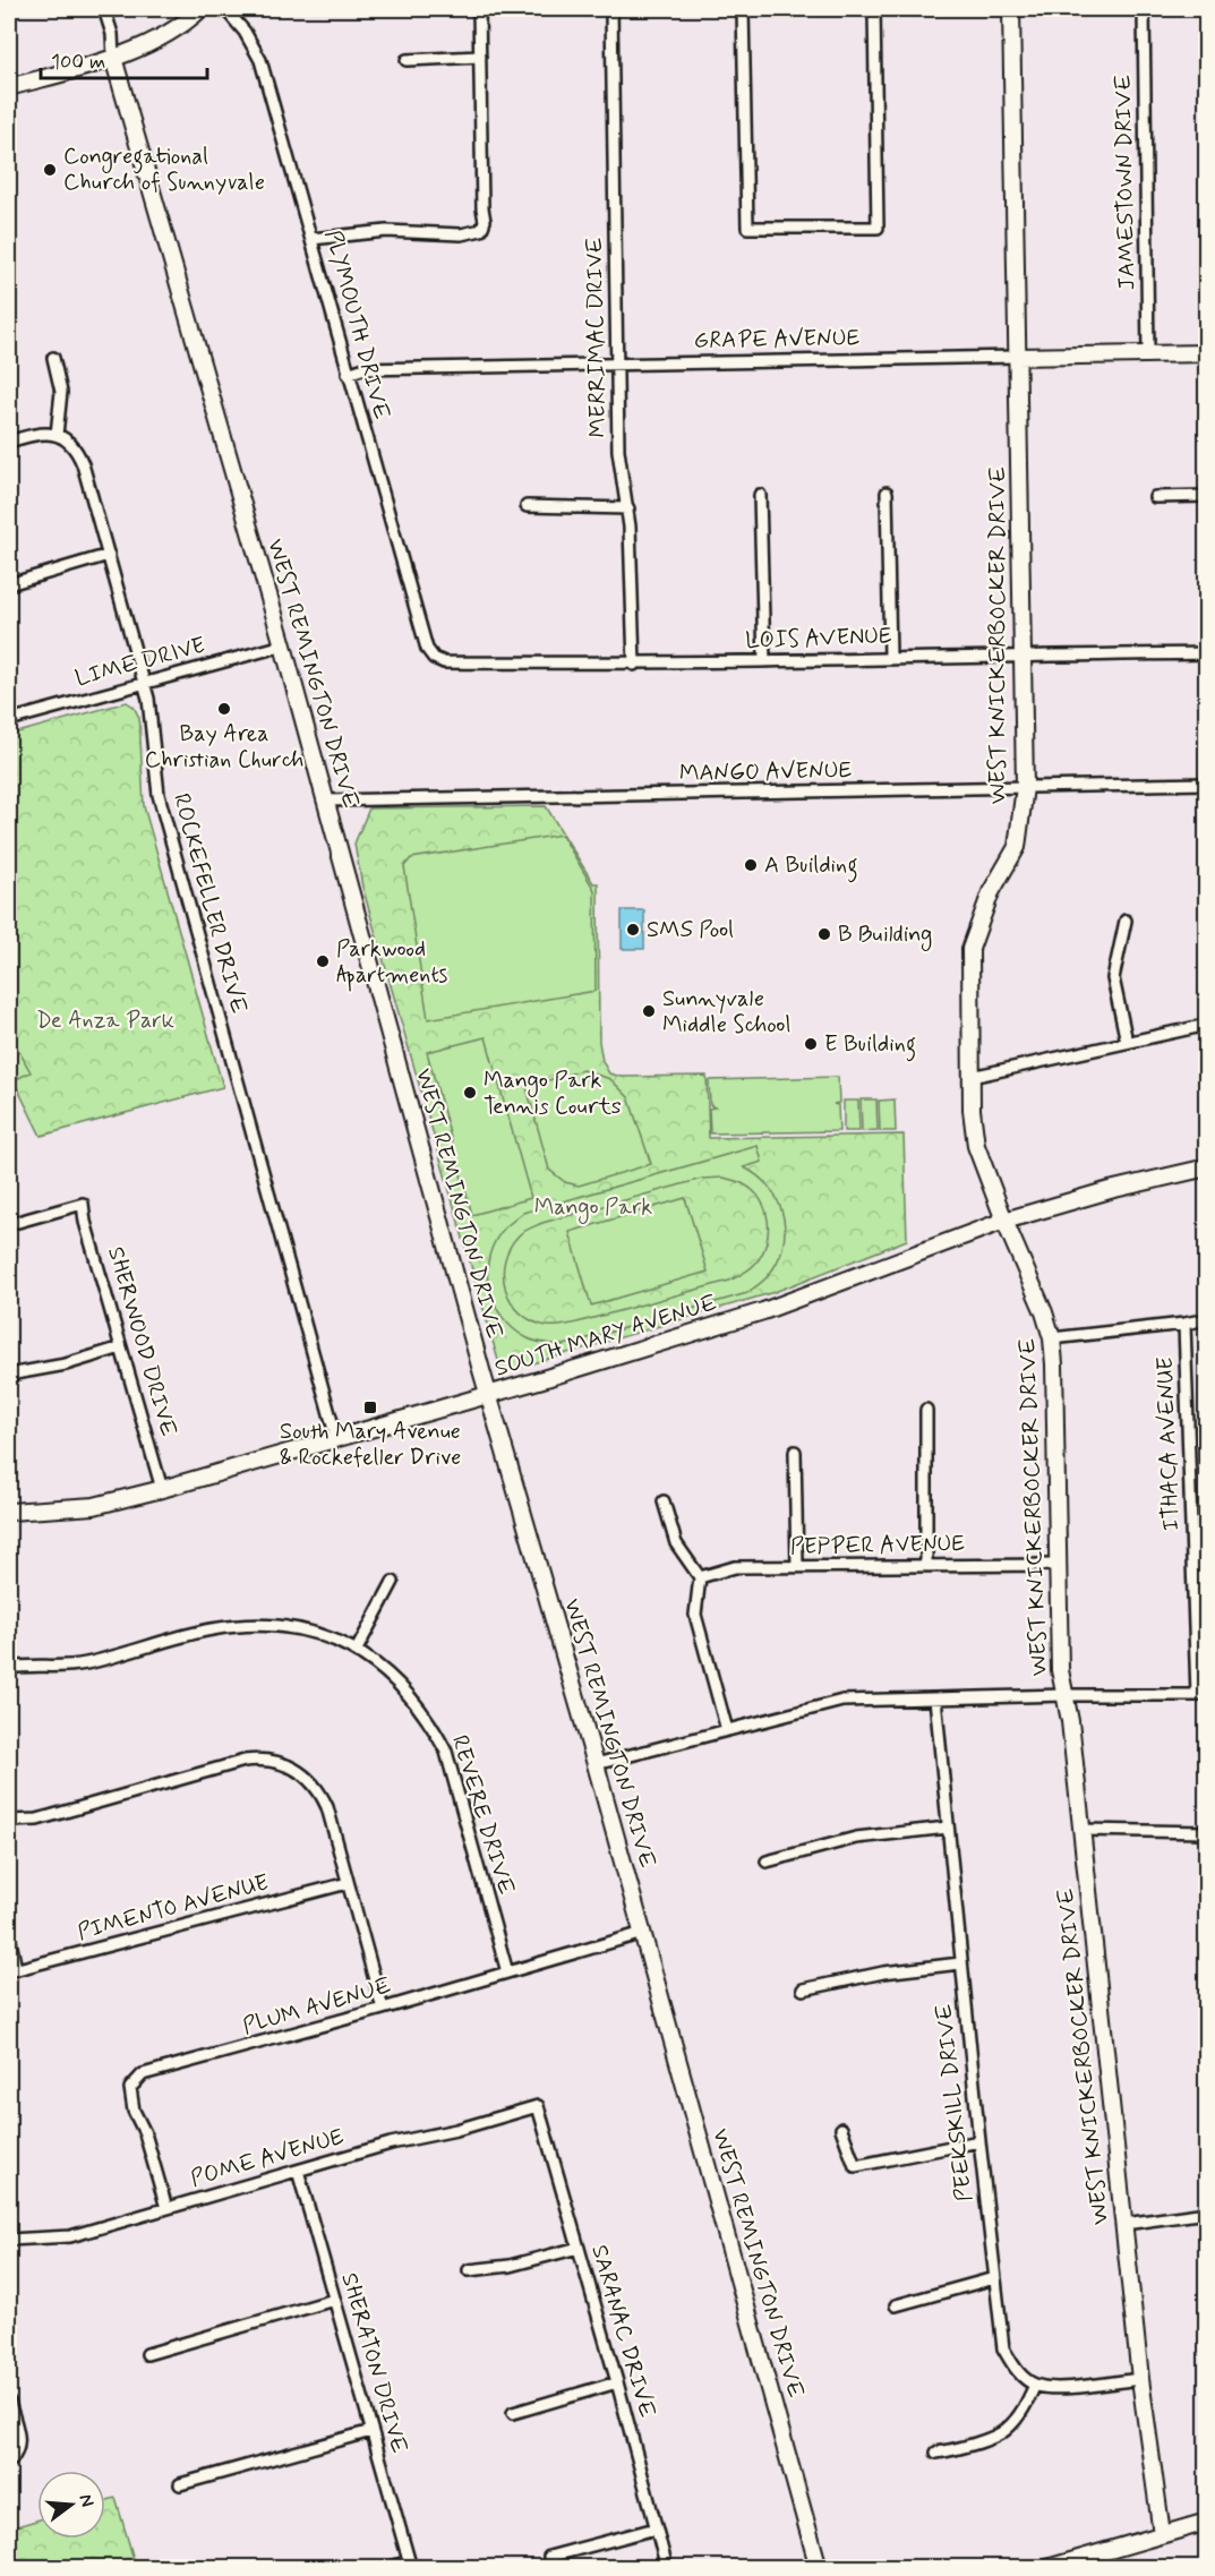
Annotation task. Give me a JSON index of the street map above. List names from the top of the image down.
{
  "streets": {
    "street": [
      "JAMESTOWN DRIVE",
      "PLYMOUTH DRIVE",
      "MERRIMAC DRIVE",
      "GRAPE AVENUE",
      "WEST KNICKERBOCKER DRIVE",
      "LOIS AVENUE",
      "LIME DRIVE",
      "WEST REMINGTON DRIVE",
      "MANGO AVENUE",
      "ROCKEFELLER DRIVE",
      "SOUTH MARY AVENUE",
      "SHERWOOD DRIVE",
      "ITHACA AVENUE",
      "PEPPER AVENUE",
      "REVERE DRIVE",
      "PIMENTO AVENUE",
      "PLUM AVENUE",
      "PEEKSKILL DRIVE",
      "POME AVENUE",
      "SARANAC DRIVE",
      "SHERATON DRIVE"
    ]
  },
  "crossings": [
    ["JAMESTOWN DRIVE", "GRAPE AVENUE"],
    ["PLYMOUTH DRIVE", "GRAPE AVENUE"],
    ["PLYMOUTH DRIVE", "LOIS AVENUE"],
    ["MERRIMAC DRIVE", "GRAPE AVENUE"],
    ["MERRIMAC DRIVE", "LOIS AVENUE"],
    ["GRAPE AVENUE", "WEST KNICKERBOCKER DRIVE"],
    ["WEST KNICKERBOCKER DRIVE", "LOIS AVENUE"],
    ["WEST KNICKERBOCKER DRIVE", "MANGO AVENUE"],
    ["WEST KNICKERBOCKER DRIVE", "SOUTH MARY AVENUE"],
    ["WEST KNICKERBOCKER DRIVE", "ITHACA AVENUE"],
    ["WEST KNICKERBOCKER DRIVE", "PEPPER AVENUE"],
    ["LIME DRIVE", "WEST REMINGTON DRIVE"],
    ["LIME DRIVE", "ROCKEFELLER DRIVE"],
    ["WEST REMINGTON DRIVE", "MANGO AVENUE"],
    ["WEST REMINGTON DRIVE", "SOUTH MARY AVENUE"],
    ["WEST REMINGTON DRIVE", "PLUM AVENUE"],
    ["ROCKEFELLER DRIVE", "SOUTH MARY AVENUE"],
    ["SOUTH MARY AVENUE", "SHERWOOD DRIVE"],
    ["REVERE DRIVE", "PLUM AVENUE"],
    ["PLUM AVENUE", "POME AVENUE"],
    ["POME AVENUE", "SARANAC DRIVE"],
    ["POME AVENUE", "SHERATON DRIVE"]
  ],
  "parks": ["De Anza Park", "Mango Park"],
  "places": {
    "other": [
      "Congregational Church of Sunnyvale",
      "Bay Area Christian Church",
      "A Building",
      "SMS Pool",
      "B Building",
      "Parkwood Apartments",
      "Sunnyvale Middle School",
      "E Building",
      "Mango Park Tennis Courts"
    ],
    "transit": ["South Mary Avenue & Rockefeller Drive"]
  },
  "scale_bar": "100 m",
  "north": "right"
}
